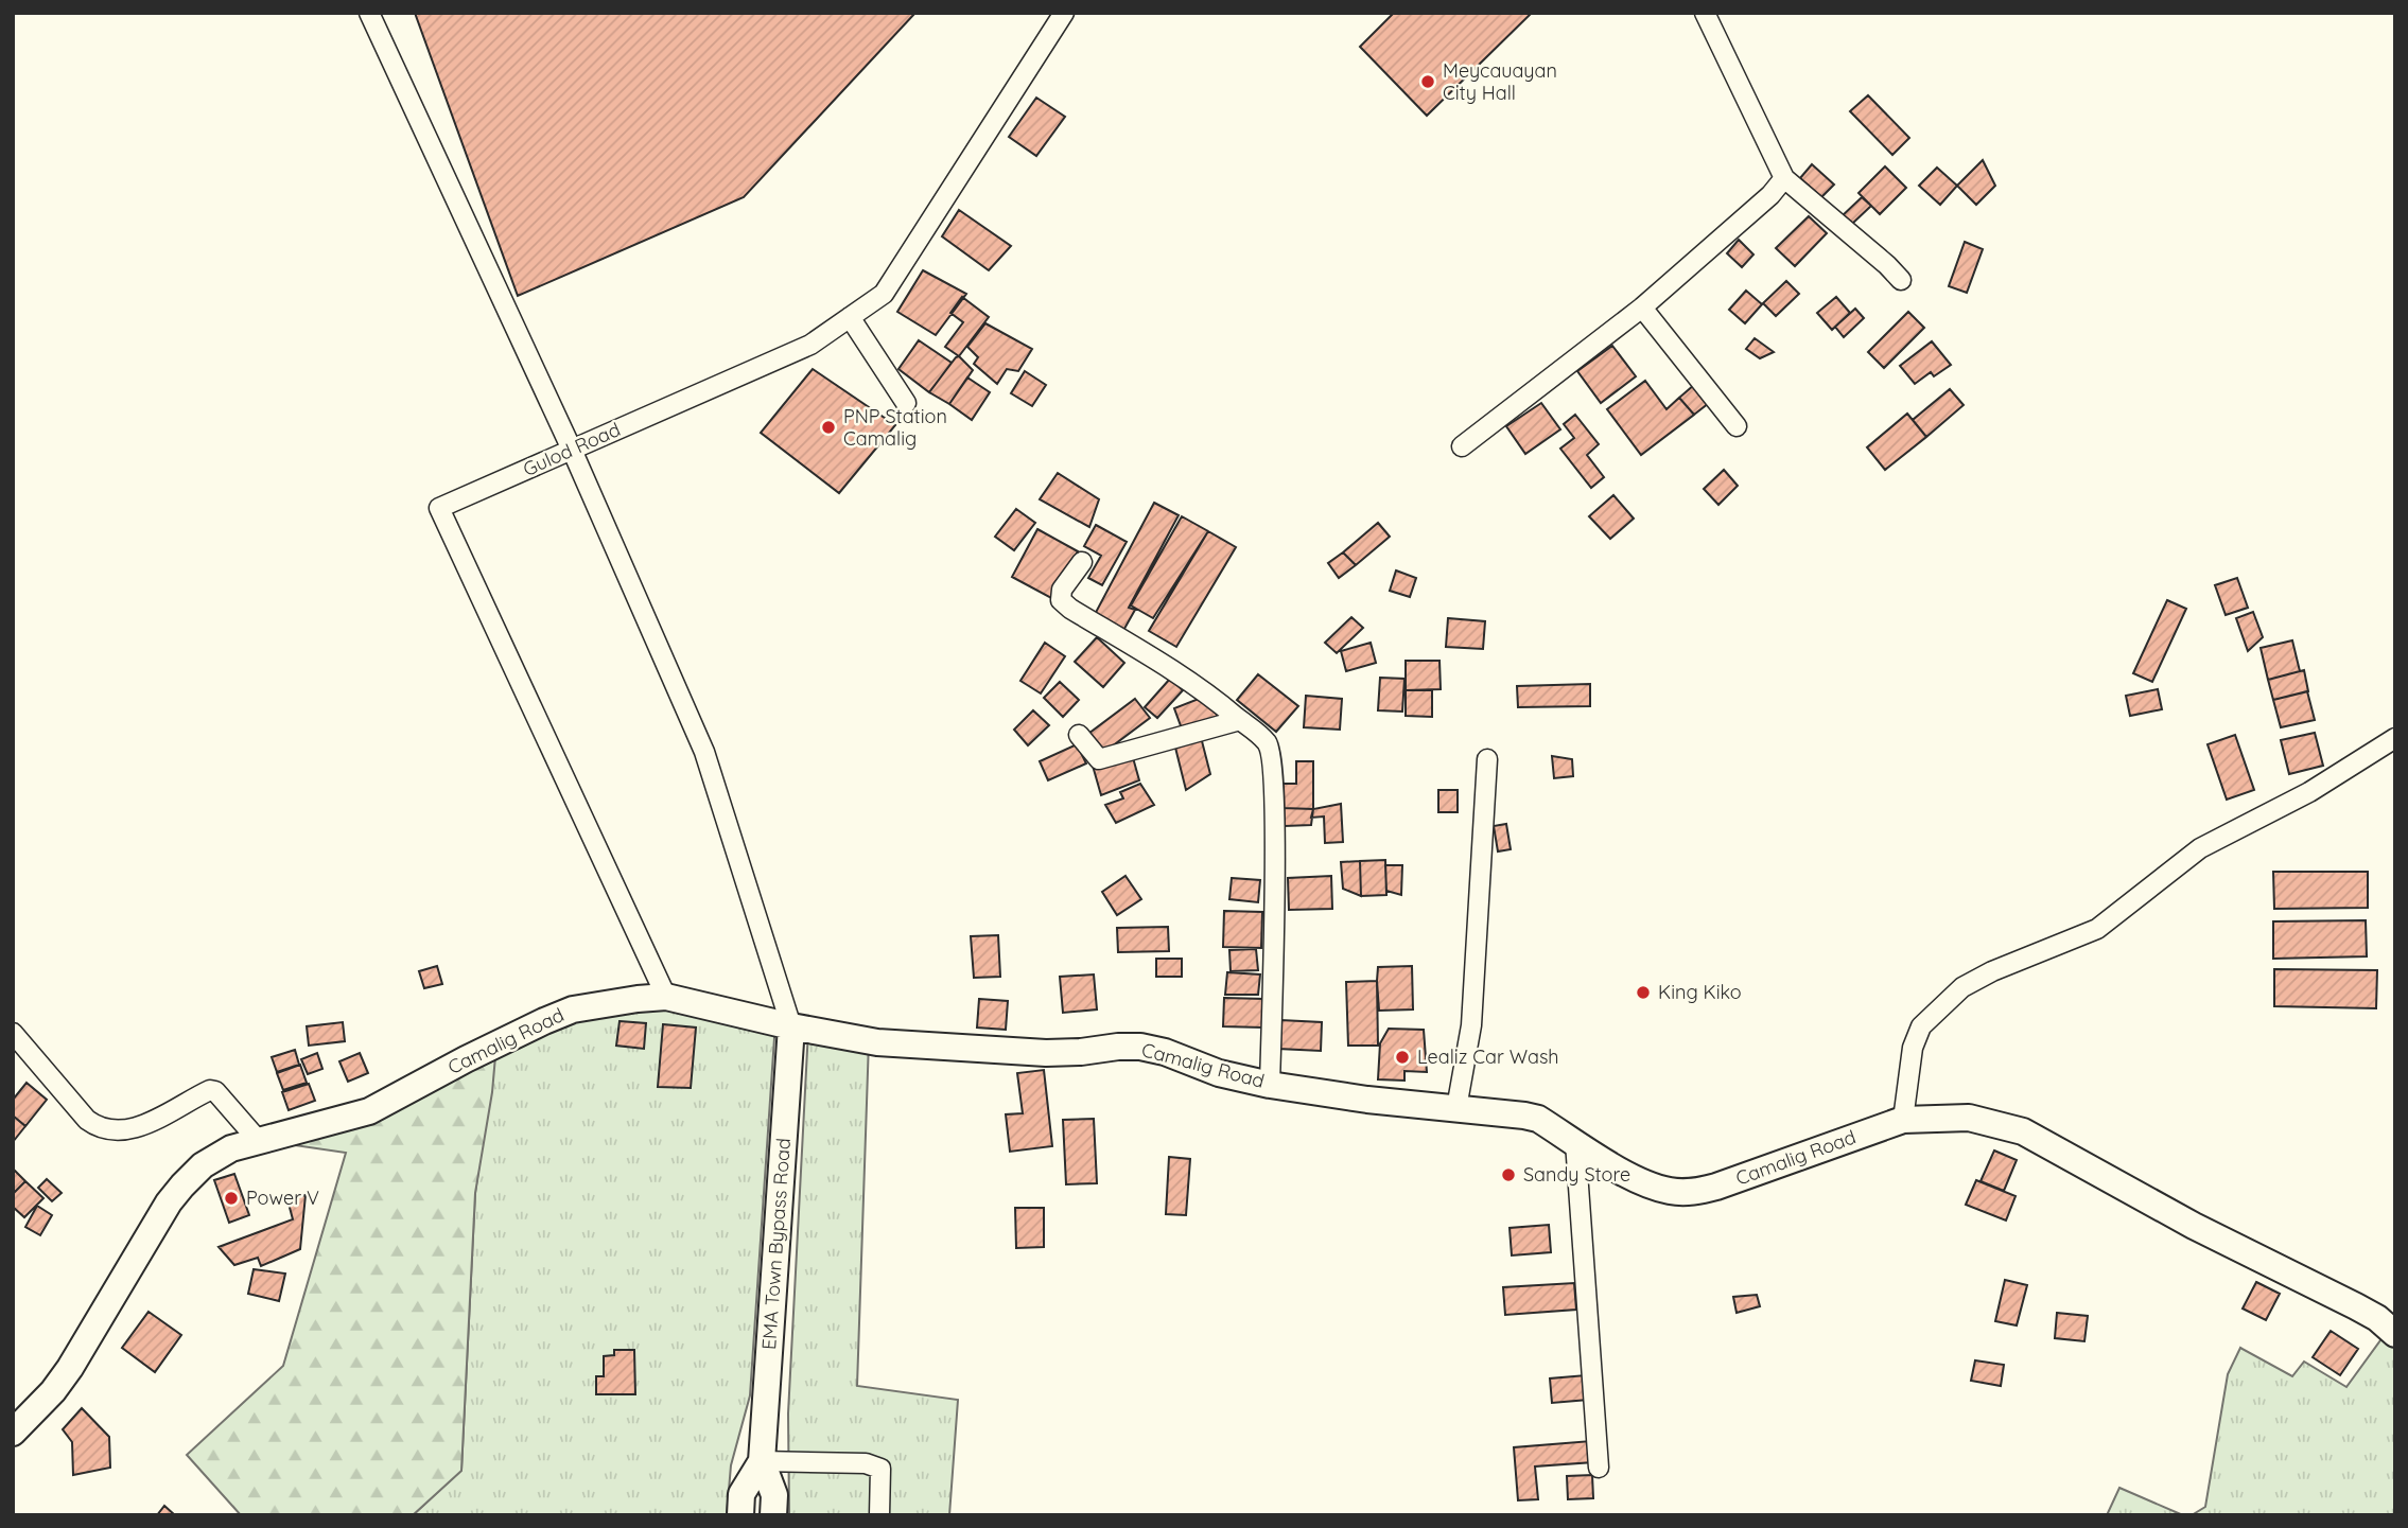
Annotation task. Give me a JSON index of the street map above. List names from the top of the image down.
{
  "streets": {
    "main road": ["Camalig Road", "EMA Town Bypass Road"],
    "street": ["Gulod Road"]
  },
  "crossings": [
    ["Gulod Road", "Camalig Road"],
    ["Camalig Road", "EMA Town Bypass Road"]
  ],
  "places": [
    "Meycauayan City Hall",
    "PNP Station Camalig",
    "King Kiko",
    "Lealiz Car Wash",
    "Sandy Store",
    "Power V"
  ]
}
